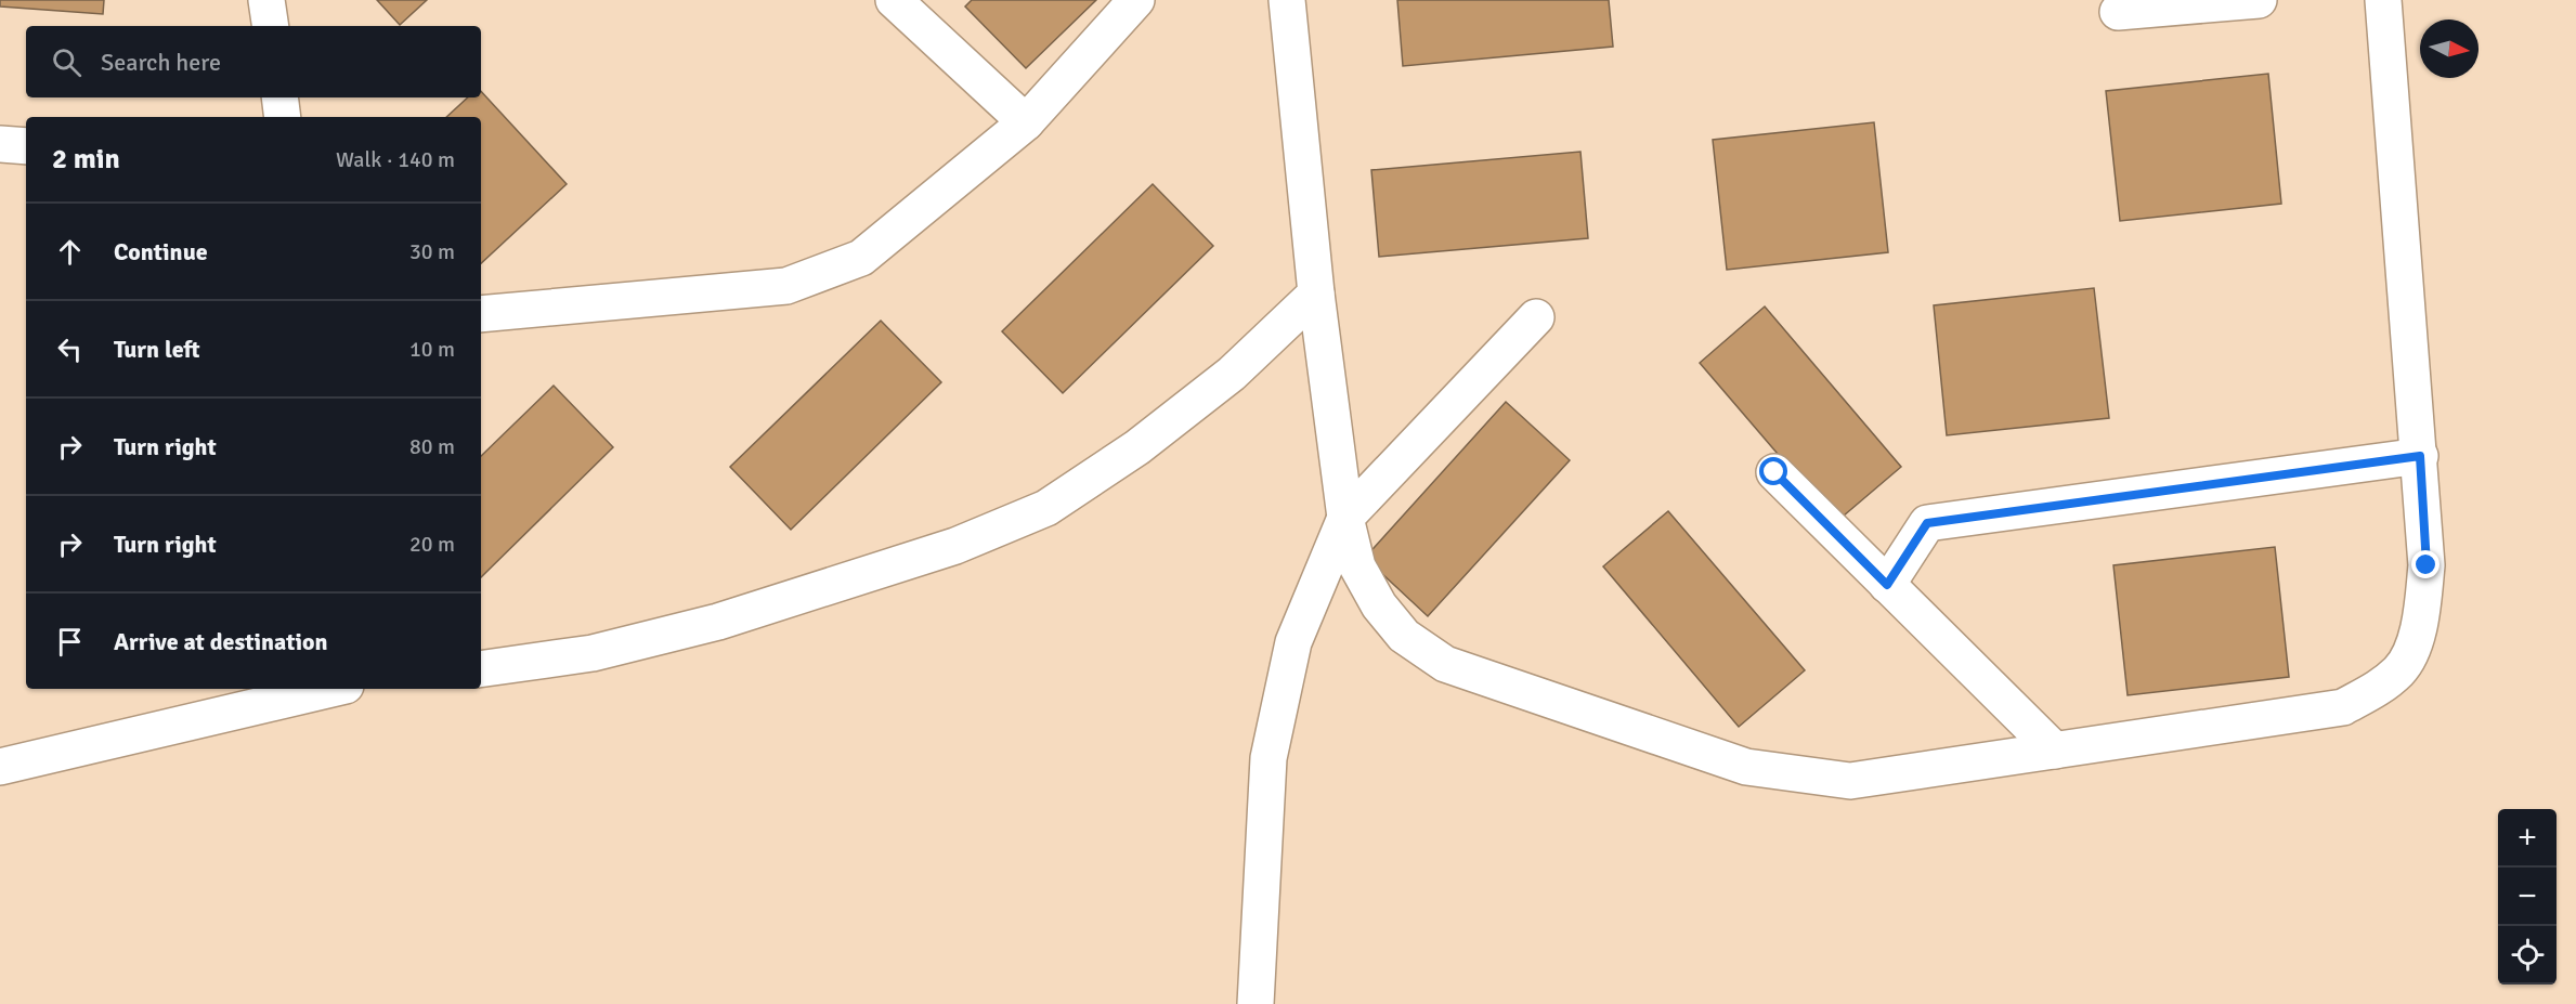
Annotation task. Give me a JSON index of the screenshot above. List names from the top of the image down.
{
  "north": "right",
  "page": {
    "search": "Search here",
    "heading": ["2 min", "Walk · 140 m"],
    "list": [
      ["Continue", "30 m"],
      ["Turn left", "10 m"],
      ["Turn right", "80 m"],
      ["Turn right", "20 m"],
      "Arrive at destination"
    ],
    "map_buttons": ["+", "−"]
  }
}
